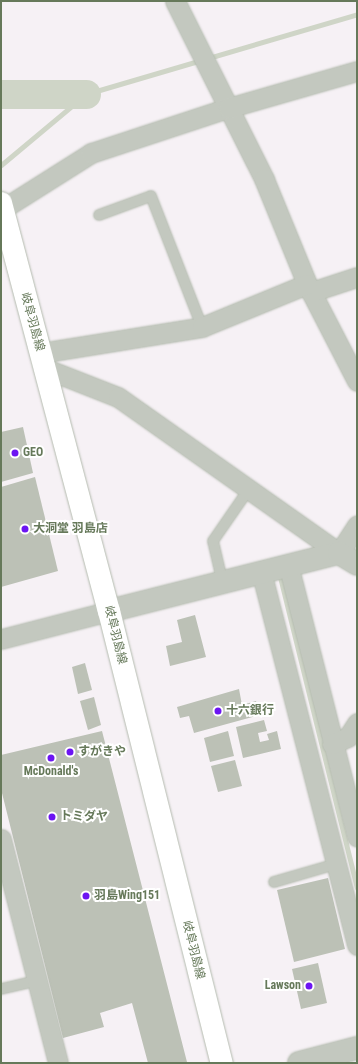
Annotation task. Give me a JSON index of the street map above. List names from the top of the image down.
{
  "streets": {
    "main road": ["岐阜羽島線"]
  },
  "places": [
    "GEO",
    "大洞堂 羽島店",
    "十六銀行",
    "すがきや",
    "McDonald's",
    "トミダヤ",
    "羽島Wing151",
    "Lawson"
  ]
}
